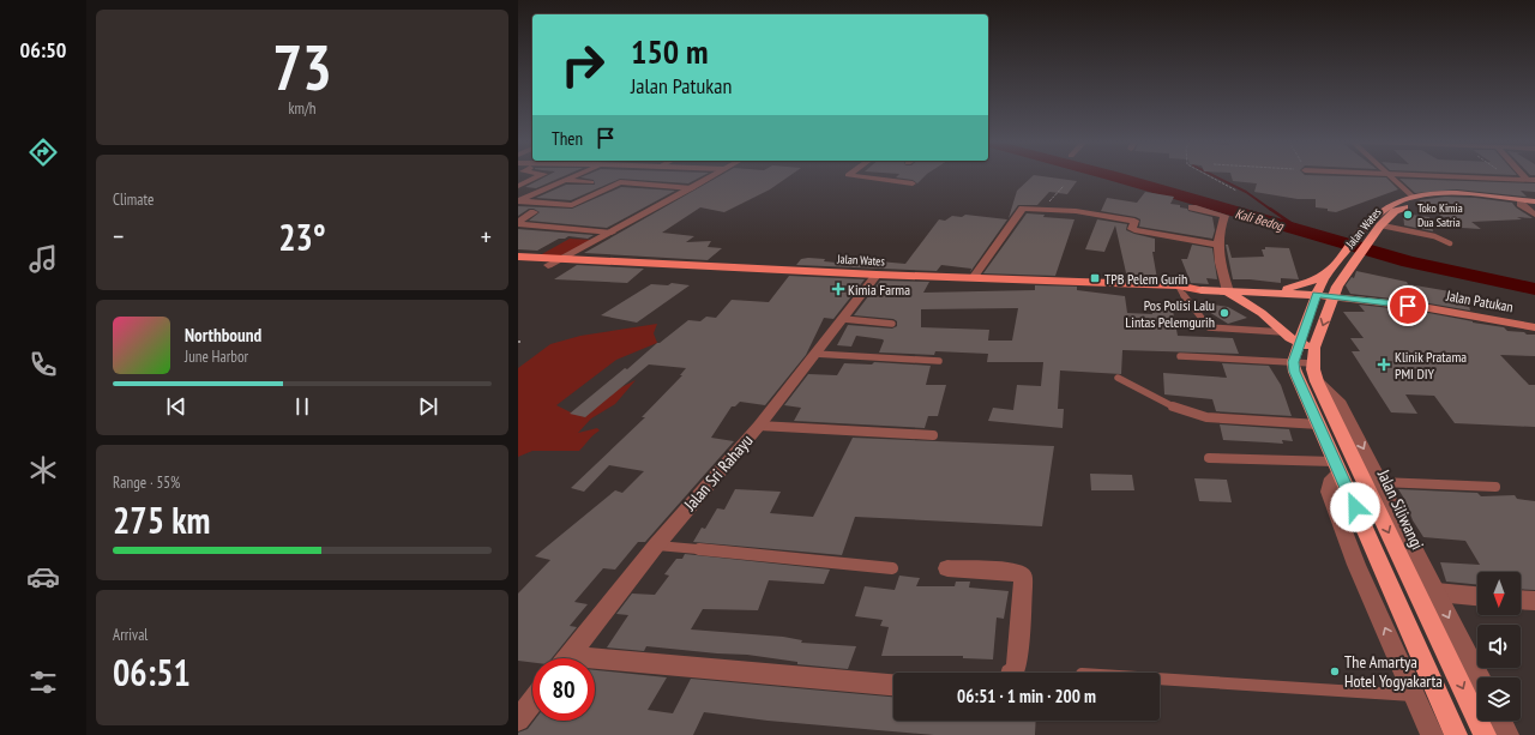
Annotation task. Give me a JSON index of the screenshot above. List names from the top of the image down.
{
  "streets": {
    "highway": ["Jalan Wates", "Jalan Siliwangi"],
    "main road": ["Jalan Patukan"],
    "street": ["Jalan Sri Rahayu"]
  },
  "crossings": [
    ["Jalan Wates", "Jalan Patukan"],
    ["Jalan Wates", "Jalan Sri Rahayu"],
    ["Jalan Wates", "Jalan Siliwangi"],
    ["Jalan Patukan", "Jalan Siliwangi"]
  ],
  "water": ["Kali Bedog"],
  "places": {
    "other": ["Toko Kimia Dua Satria", "Pos Polisi Lalu Lintas Pelemgurih", "The Amartya Hotel Yogyakarta"],
    "transit": ["TPB Pelem Gurih"],
    "health": ["Kimia Farma", "Klinik Pratama PMI DIY"]
  },
  "north": "bottom",
  "page": {
    "tabs": "06:50",
    "tile": [
      ["73", "km/h"],
      "Climate",
      ["Range · 55%", "275 km"],
      ["Arrival", "06:51"]
    ],
    "turn": ["150 m", "Jalan Patukan"],
    "then": "Then",
    "heat": ["−", "23°", "+"],
    "song": ["Northbound", "June Harbor"],
    "limit": "80",
    "trip": "06:51 · 1 min · 200 m"
  }
}
